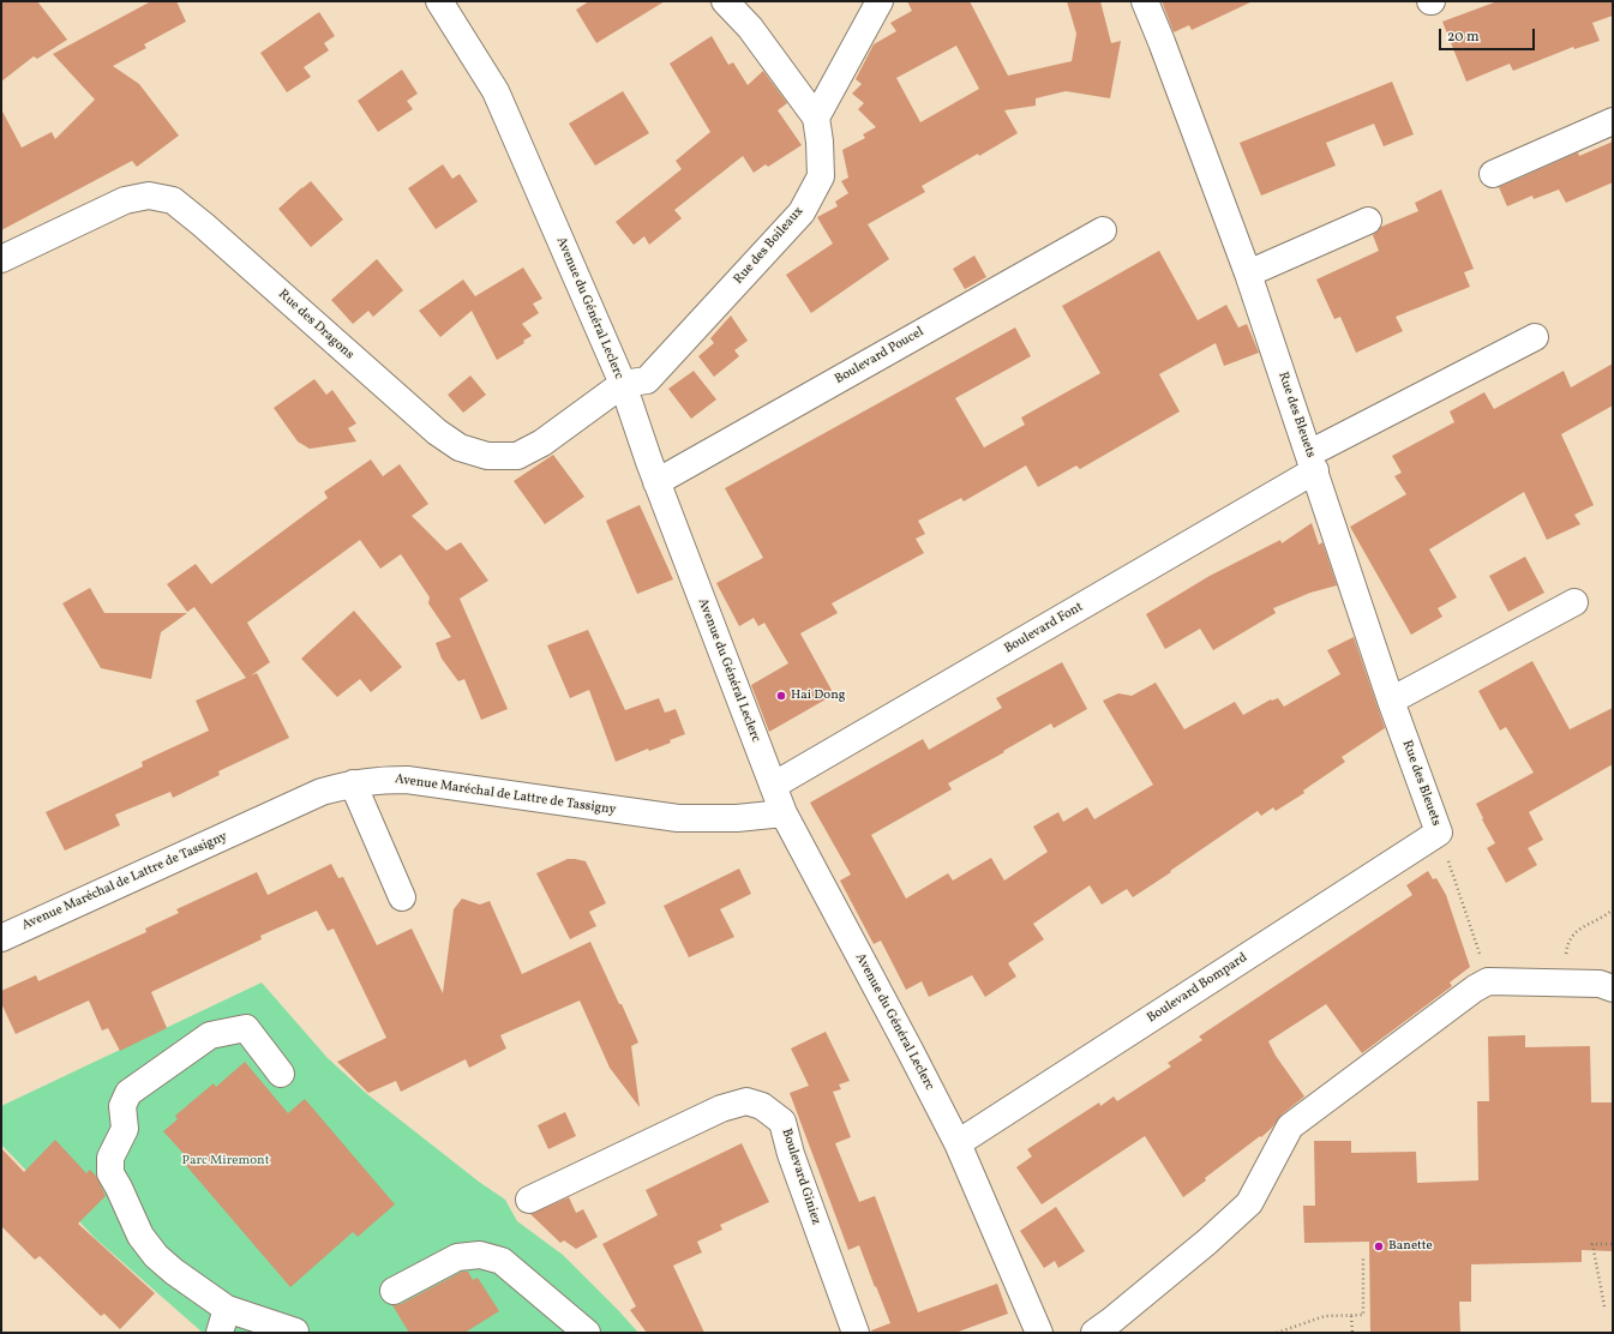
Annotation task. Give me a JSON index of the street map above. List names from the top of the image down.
{
  "streets": {
    "street": [
      "Rue des Boileaux",
      "Avenue du Général Leclerc",
      "Rue des Dragons",
      "Boulevard Poucel",
      "Rue des Bleuets",
      "Boulevard Font",
      "Avenue Maréchal de Lattre de Tassigny",
      "Boulevard Bompard",
      "Boulevard Giniez"
    ]
  },
  "crossings": [
    ["Rue des Boileaux", "Avenue du Général Leclerc"],
    ["Rue des Boileaux", "Rue des Dragons"],
    ["Avenue du Général Leclerc", "Rue des Dragons"],
    ["Avenue du Général Leclerc", "Boulevard Poucel"],
    ["Avenue du Général Leclerc", "Boulevard Font"],
    ["Avenue du Général Leclerc", "Avenue Maréchal de Lattre de Tassigny"],
    ["Avenue du Général Leclerc", "Boulevard Bompard"],
    ["Rue des Bleuets", "Boulevard Font"],
    ["Rue des Bleuets", "Boulevard Bompard"]
  ],
  "parks": ["Parc Miremont"],
  "places": ["Hai Dong", "Banette"],
  "scale_bar": "20 m"
}
